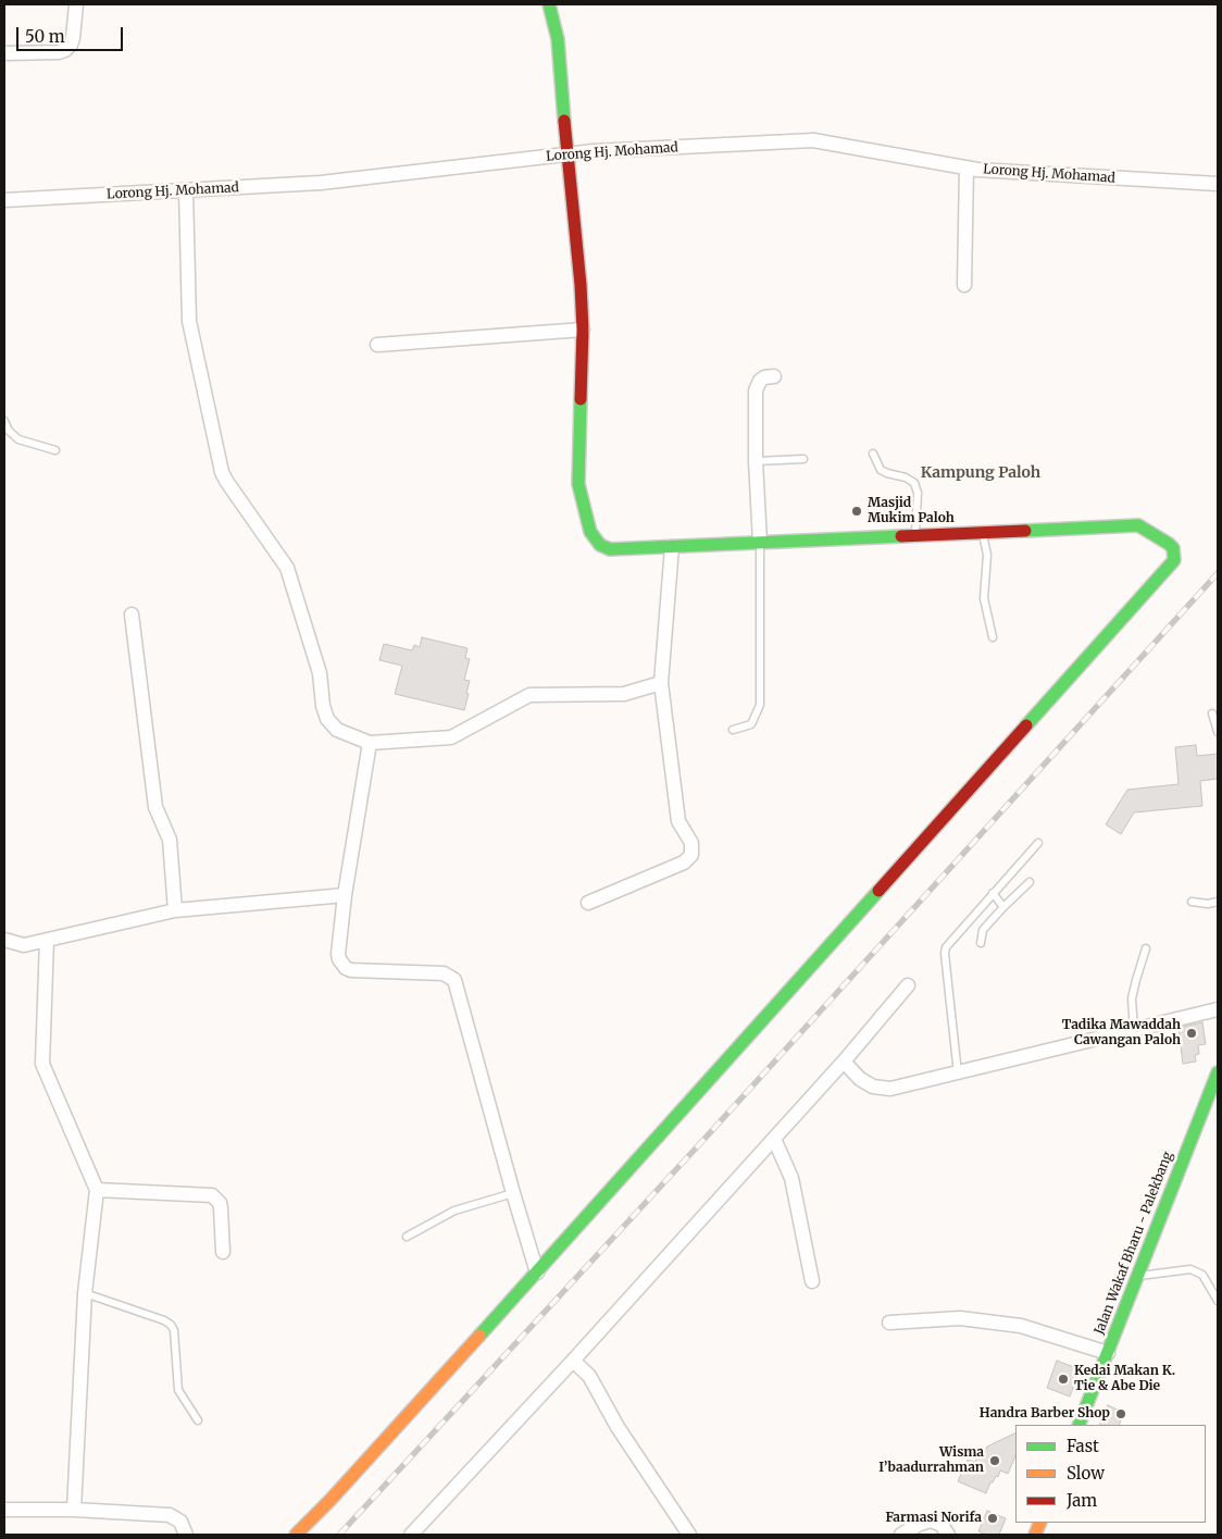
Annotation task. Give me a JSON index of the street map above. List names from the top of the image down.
{
  "streets": {
    "street": ["Lorong Hj. Mohamad", "Jalan Wakaf Bharu - Palekbang"]
  },
  "districts": ["Kampung Paloh"],
  "places": [
    "Masjid Mukim Paloh",
    "Tadika Mawaddah Cawangan Paloh",
    "Kedai Makan K. Tie & Abe Die",
    "Handra Barber Shop",
    "Wisma I’baadurrahman",
    "Farmasi Norifa"
  ],
  "legend": ["Fast", "Slow", "Jam"],
  "scale_bar": "50 m"
}
